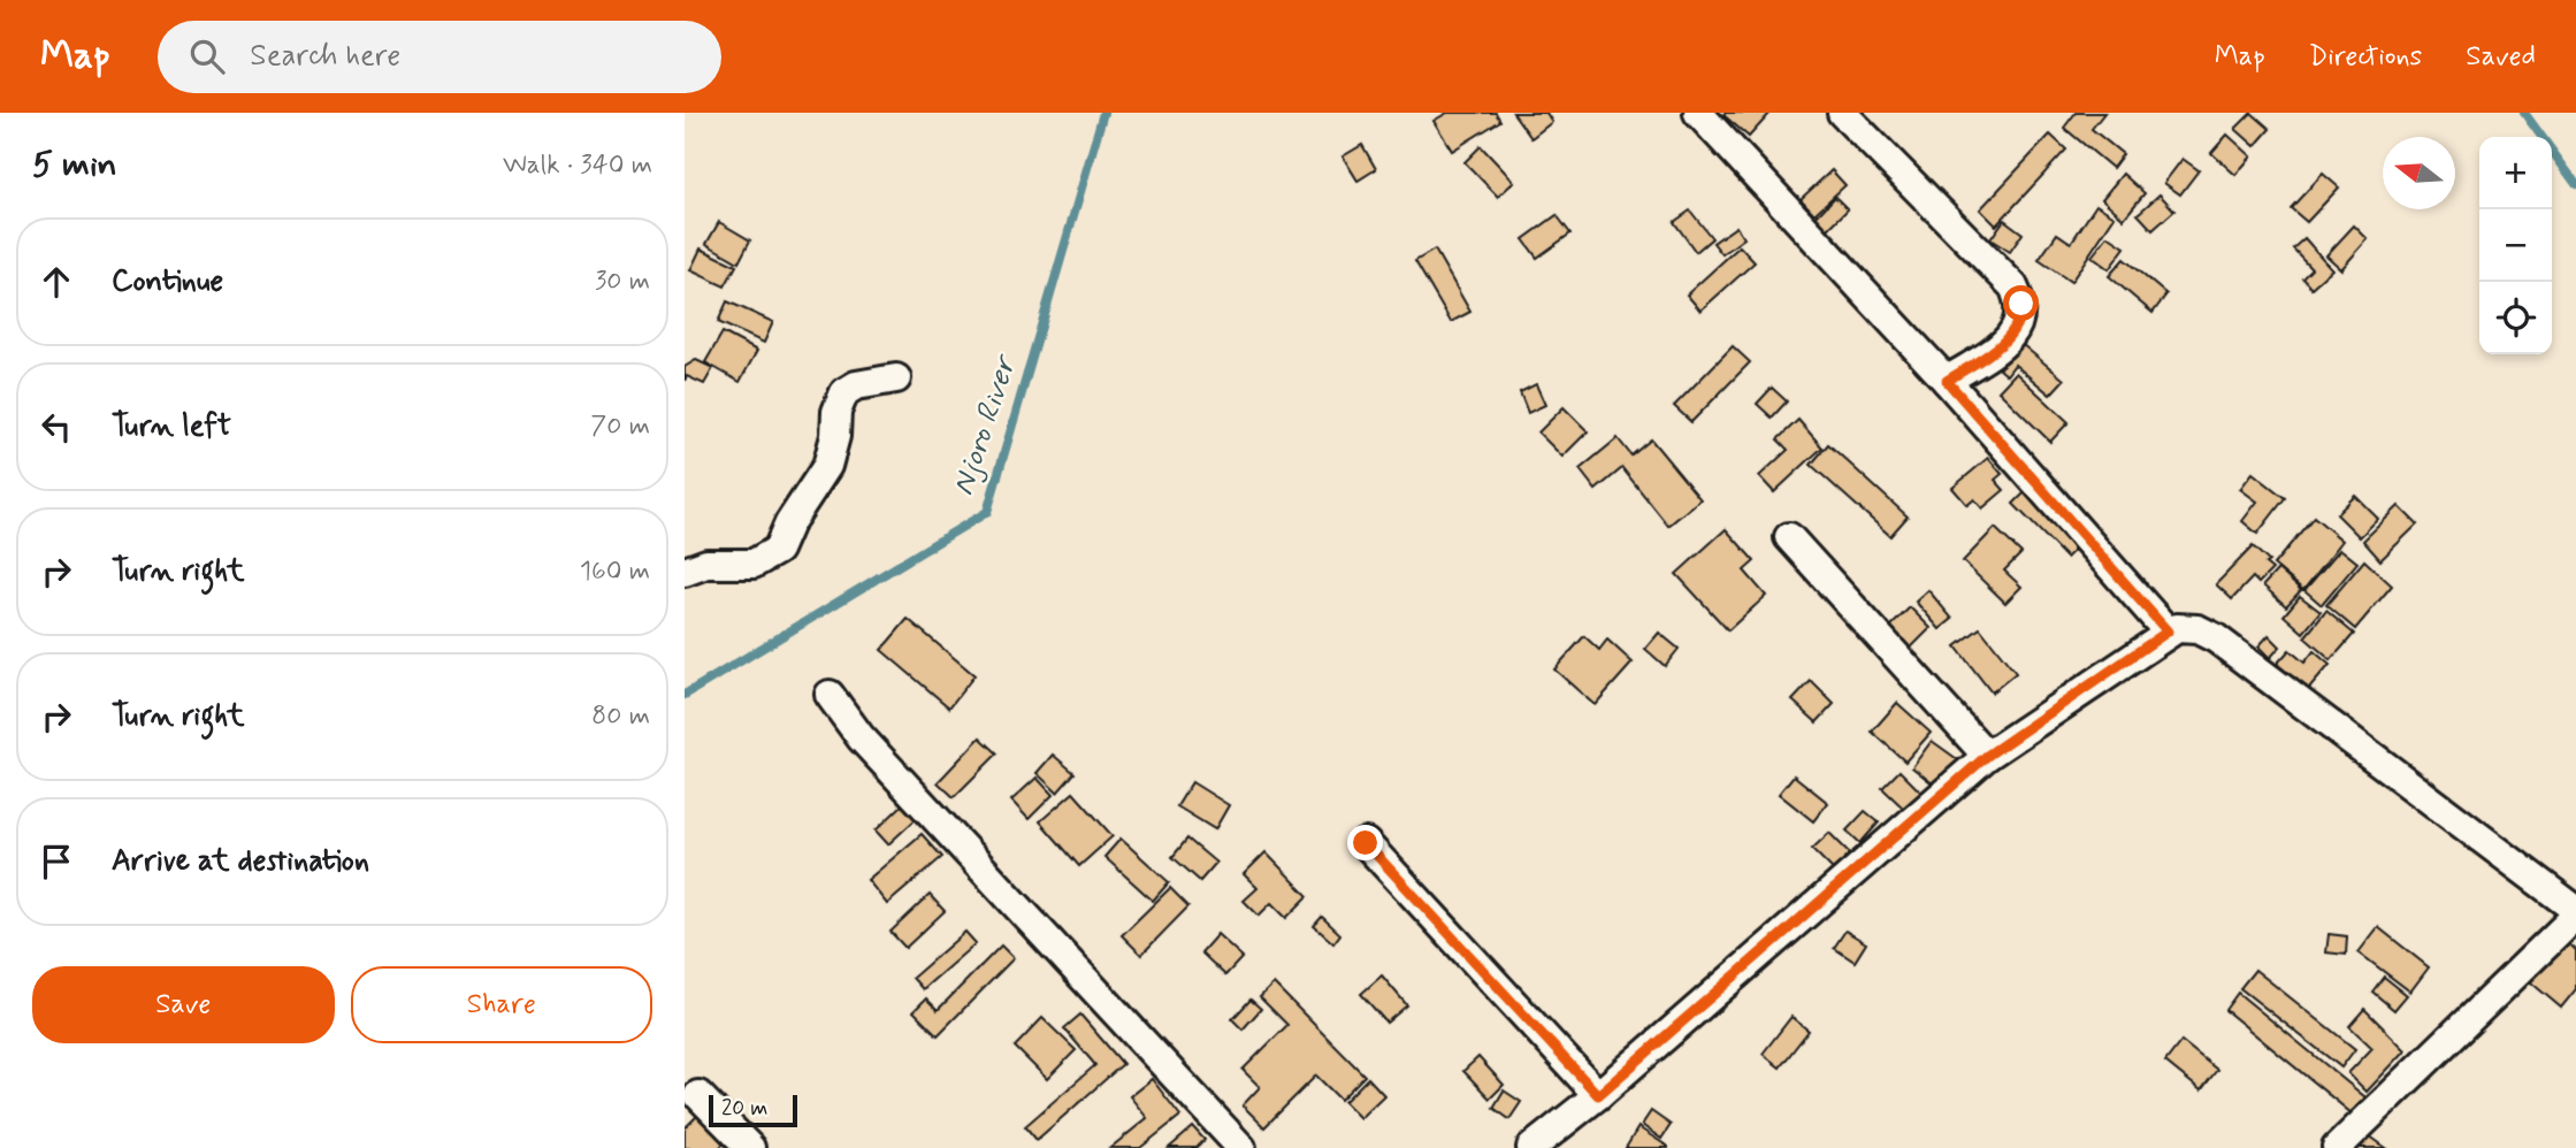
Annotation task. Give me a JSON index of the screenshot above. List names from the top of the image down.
{
  "water": ["Njoro River"],
  "scale_bar": "20 m",
  "north": "left",
  "page": {
    "header": "Map",
    "search": "Search here",
    "nav": ["Map", "Directions", "Saved"],
    "heading": ["5 min", "Walk · 340 m"],
    "map_buttons": ["+", "−"],
    "list": [
      ["Continue", "30 m"],
      ["Turn left", "70 m"],
      ["Turn right", "160 m"],
      ["Turn right", "80 m"],
      "Arrive at destination"
    ],
    "buttons": ["Save", "Share"],
    "scale": "20 m"
  }
}
